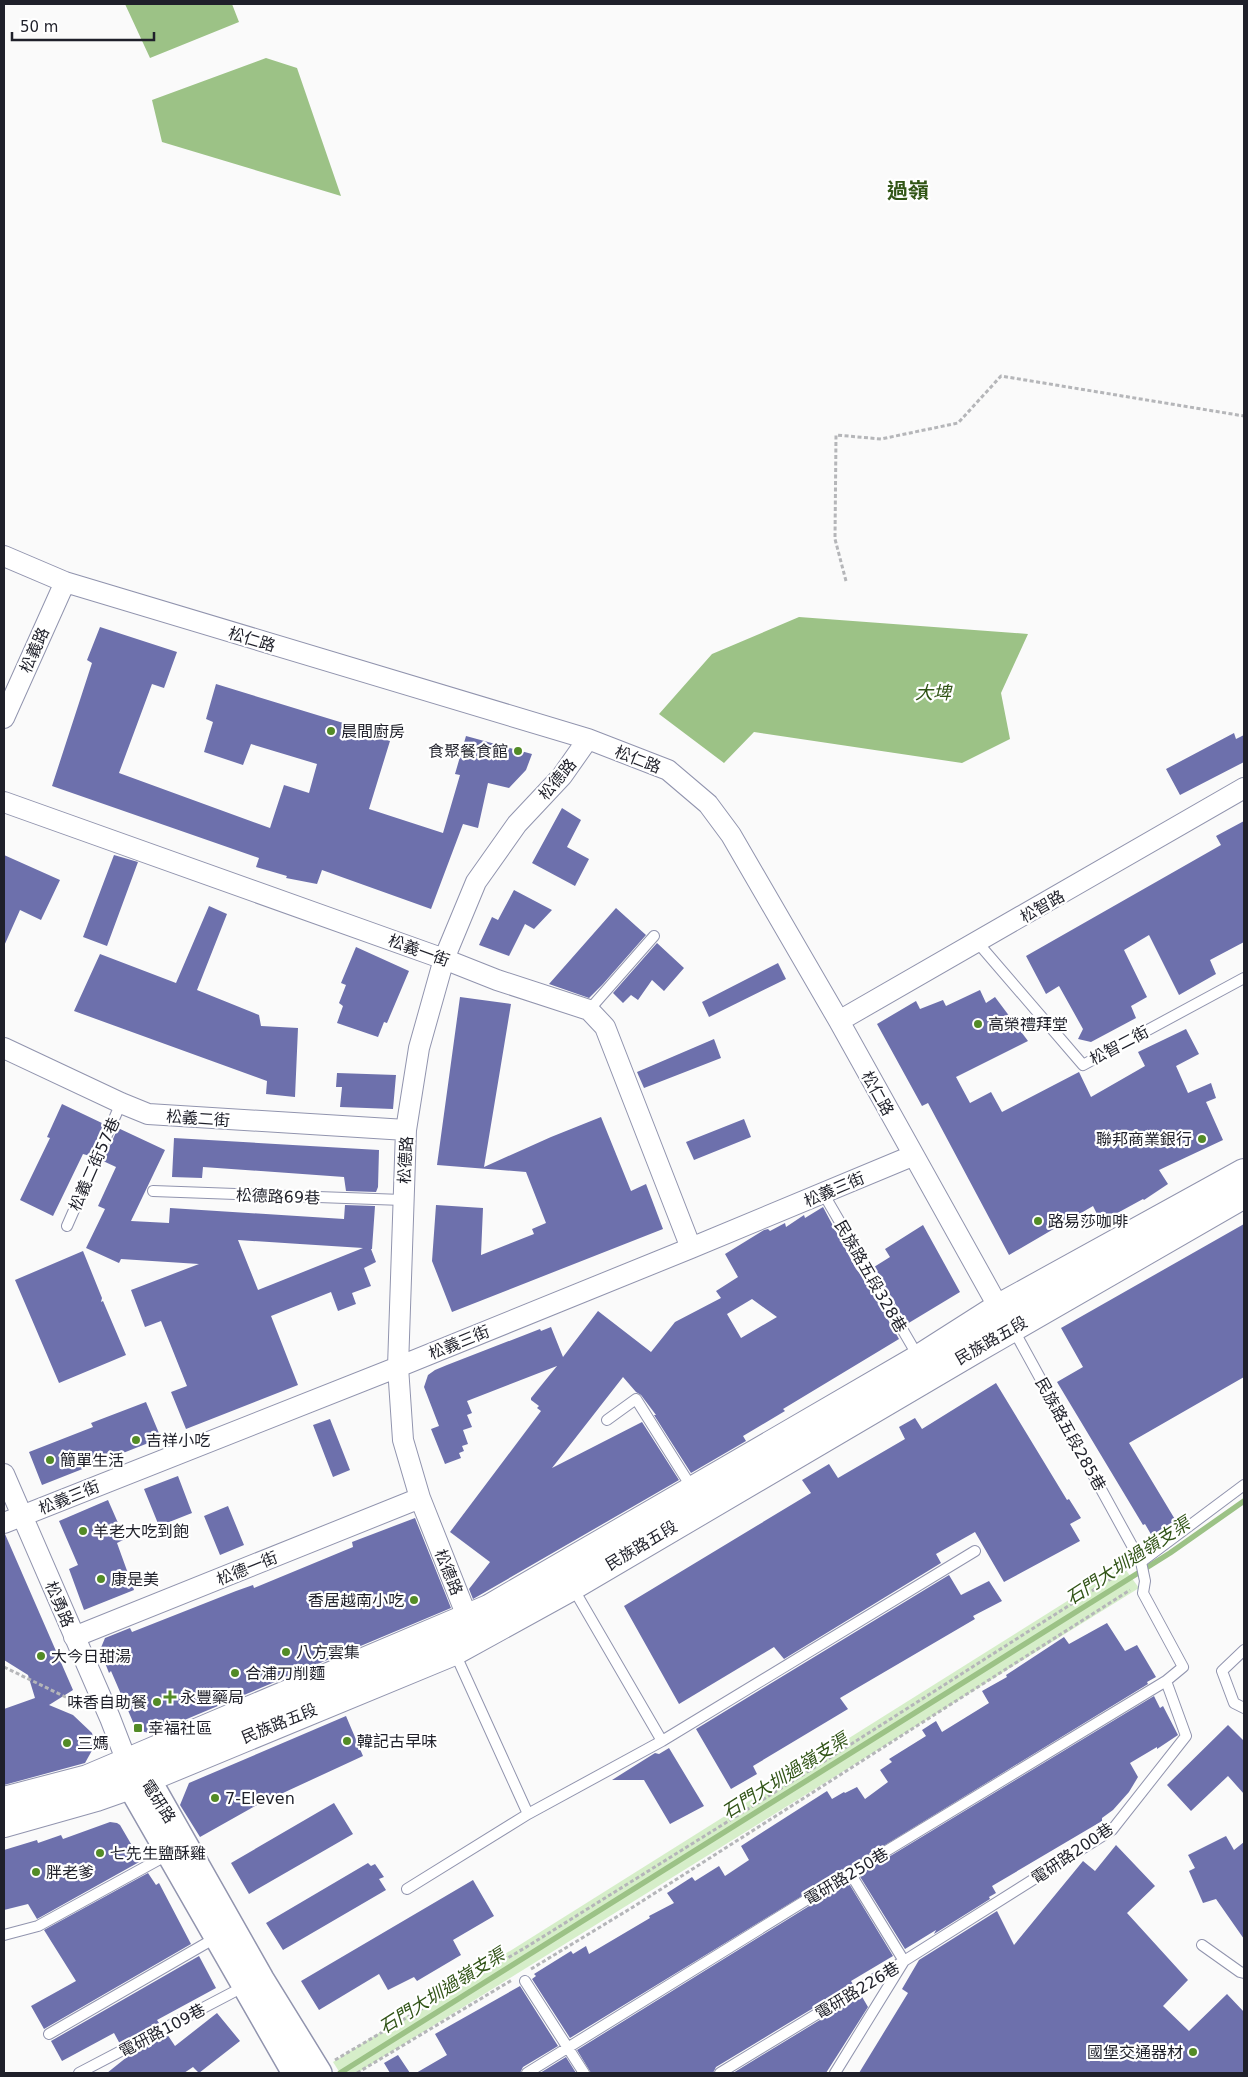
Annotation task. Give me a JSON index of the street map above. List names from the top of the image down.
{
  "streets": {
    "main road": ["民族路五段"],
    "street": [
      "松仁路",
      "松義路",
      "松德路",
      "松智路",
      "松義一街",
      "松義二街",
      "松義三街",
      "松德一街",
      "松勇路",
      "電研路"
    ],
    "lane": [
      "松智二街",
      "松義二街57巷",
      "松德路69巷",
      "民族路五段328巷",
      "民族路五段285巷",
      "電研路200巷",
      "電研路250巷",
      "電研路226巷",
      "電研路109巷"
    ]
  },
  "crossings": [
    ["松仁路", "松義路"],
    ["松仁路", "松德路"],
    ["松仁路", "松智路"],
    ["松仁路", "松義三街"],
    ["松仁路", "民族路五段"],
    ["松仁路", "民族路五段285巷"],
    ["松德路", "松義一街"],
    ["松德路", "松義二街"],
    ["松德路", "松義三街"],
    ["松德路", "松德路69巷"],
    ["松德路", "民族路五段"],
    ["松德路", "松德一街"],
    ["松智路", "松智二街"],
    ["松義二街", "松義二街57巷"],
    ["松義三街", "民族路五段328巷"],
    ["松義三街", "松勇路"],
    ["民族路五段328巷", "民族路五段"],
    ["民族路五段", "民族路五段285巷"],
    ["民族路五段", "松勇路"],
    ["民族路五段", "電研路"],
    ["松德一街", "松勇路"],
    ["松勇路", "電研路"],
    ["電研路", "電研路109巷"],
    ["電研路200巷", "電研路250巷"],
    ["電研路200巷", "電研路226巷"],
    ["電研路250巷", "電研路226巷"]
  ],
  "districts": ["過嶺"],
  "water": ["大埤", "石門大圳過嶺支渠"],
  "places": {
    "other": [
      "晨間廚房",
      "食聚餐食館",
      "高榮禮拜堂",
      "聯邦商業銀行",
      "路易莎咖啡",
      "吉祥小吃",
      "簡單生活",
      "羊老大吃到飽",
      "康是美",
      "香居越南小吃",
      "八方雲集",
      "大今日甜湯",
      "合浦刀削麵",
      "味香自助餐",
      "韓記古早味",
      "三媽",
      "7-Eleven",
      "七先生鹽酥雞",
      "胖老爹",
      "國堡交通器材"
    ],
    "health": ["永豐藥局"],
    "transit": ["幸福社區"]
  },
  "scale_bar": "50 m"
}
